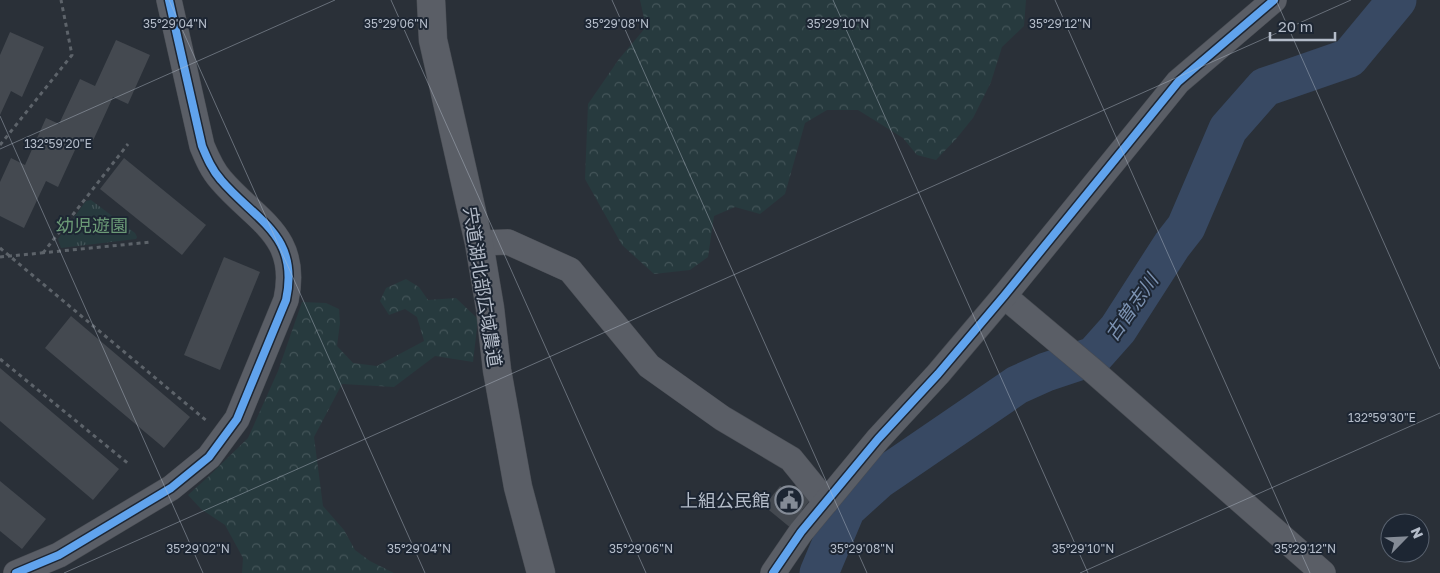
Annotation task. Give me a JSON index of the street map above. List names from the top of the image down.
{
  "streets": {
    "street": ["宍道湖北部広域農道"]
  },
  "water": ["古曽志川"],
  "parks": ["幼児遊園"],
  "places": {
    "public building": ["上組公民館"]
  },
  "scale_bar": "20 m",
  "north": "top right",
  "coordinates": [
    "35°29'04\"N",
    "35°29'06\"N",
    "35°29'10\"N",
    "35°29'12\"N",
    "35°29'08\"N",
    "132°59'20\"E",
    "132°59'30\"E",
    "35°29'02\"N"
  ]
}
